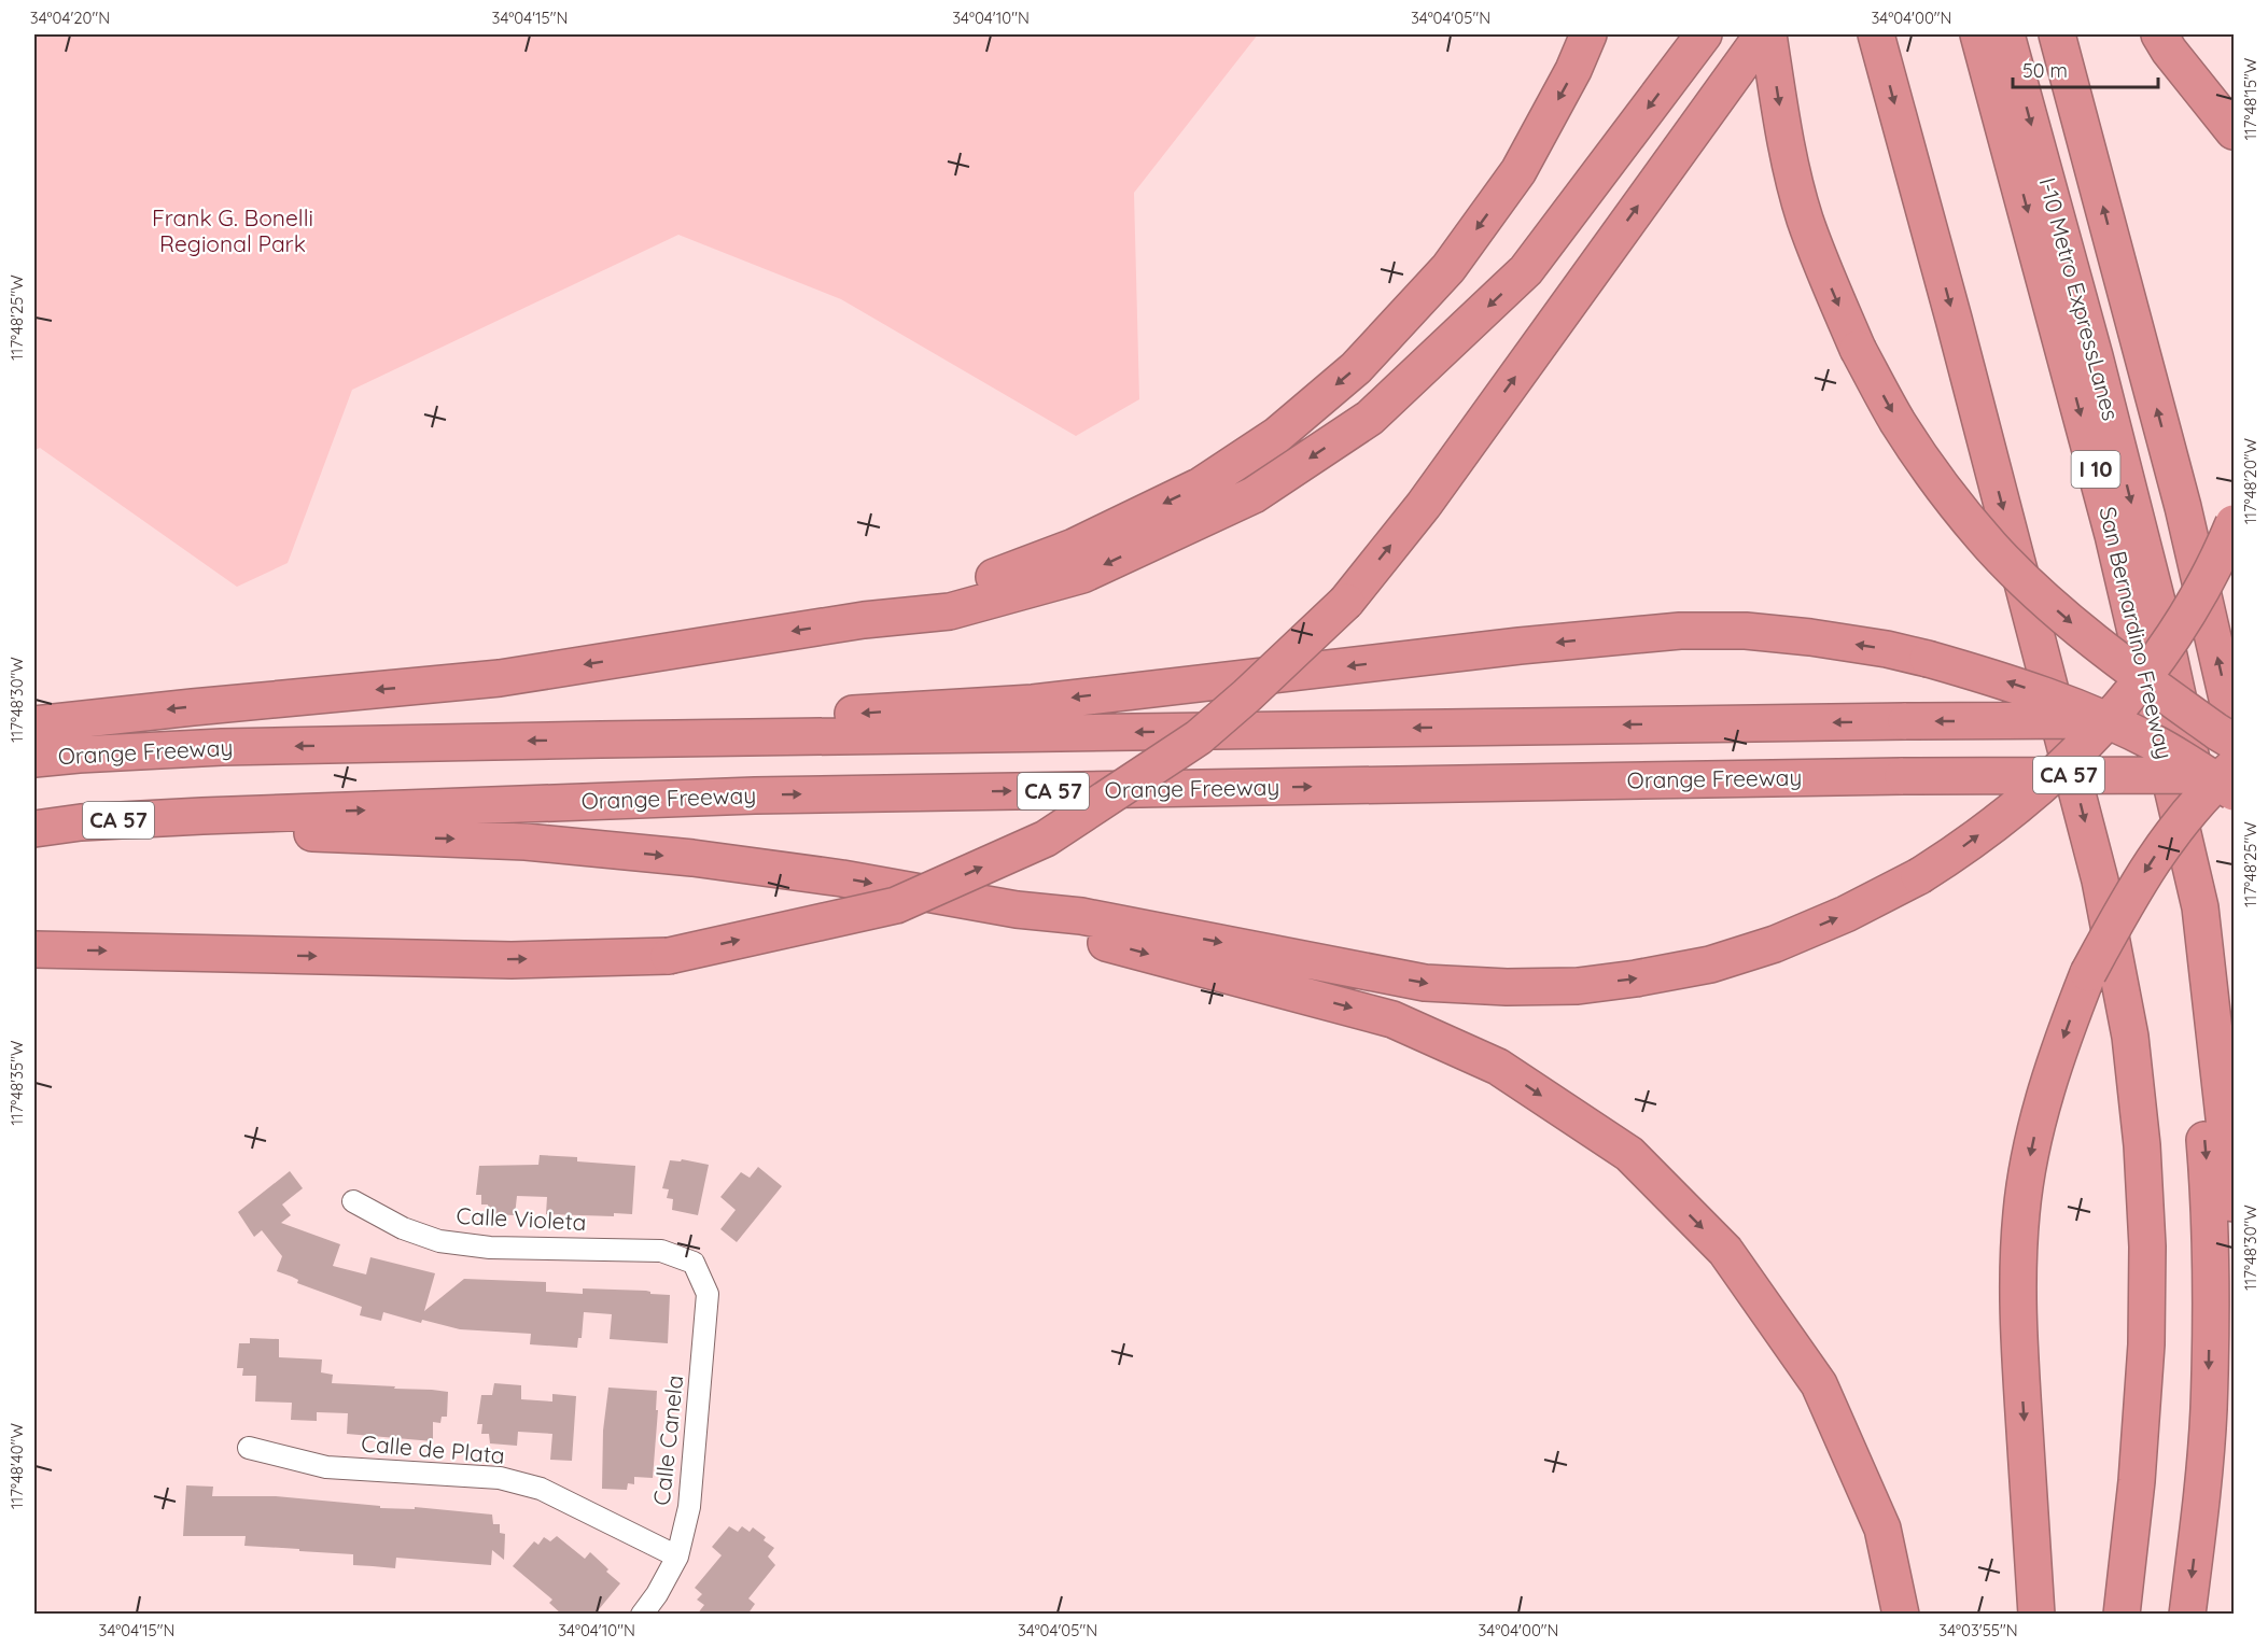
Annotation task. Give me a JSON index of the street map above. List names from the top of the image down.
{
  "streets": {
    "highway": [
      "I-10 Metro ExpressLanes",
      "I 10",
      "San Bernardino Freeway",
      "Orange Freeway",
      "CA 57"
    ],
    "street": ["Calle Violeta", "Calle Canela", "Calle de Plata"]
  },
  "crossings": [
    ["Calle Violeta", "Calle Canela"],
    ["Calle Canela", "Calle de Plata"]
  ],
  "parks": ["Frank G. Bonelli Regional Park"],
  "scale_bar": "50 m",
  "coordinates": [
    "34°04'20\"N",
    "34°04'15\"N",
    "34°04'10\"N",
    "34°04'05\"N",
    "34°04'00\"N",
    "117°48'15\"W",
    "117°48'25\"W",
    "117°48'20\"W",
    "117°48'30\"W",
    "117°48'35\"W",
    "117°48'40\"W",
    "34°03'55\"N"
  ]
}
